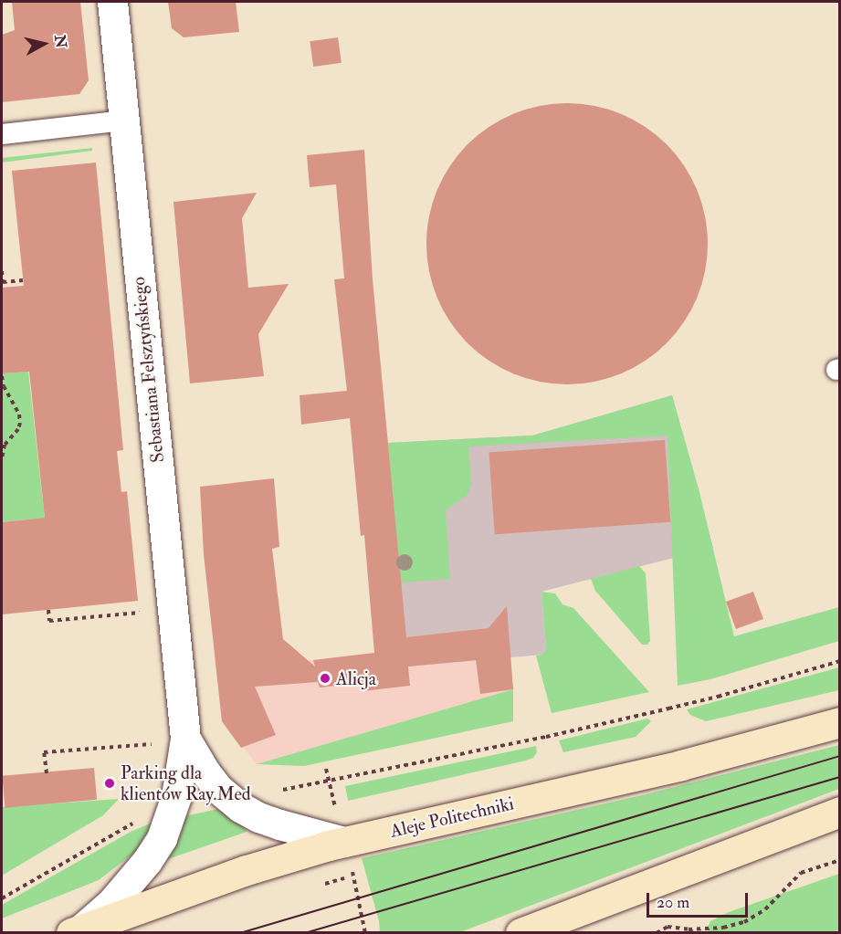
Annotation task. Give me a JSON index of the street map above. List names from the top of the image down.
{
  "streets": {
    "main road": ["Aleje Politechniki"],
    "street": ["Sebastiana Felsztyńskiego"]
  },
  "crossings": [
    ["Sebastiana Felsztyńskiego", "Aleje Politechniki"]
  ],
  "places": ["Alicja", "Parking dla klientów Ray.Med"],
  "scale_bar": "20 m",
  "north": "right"
}
